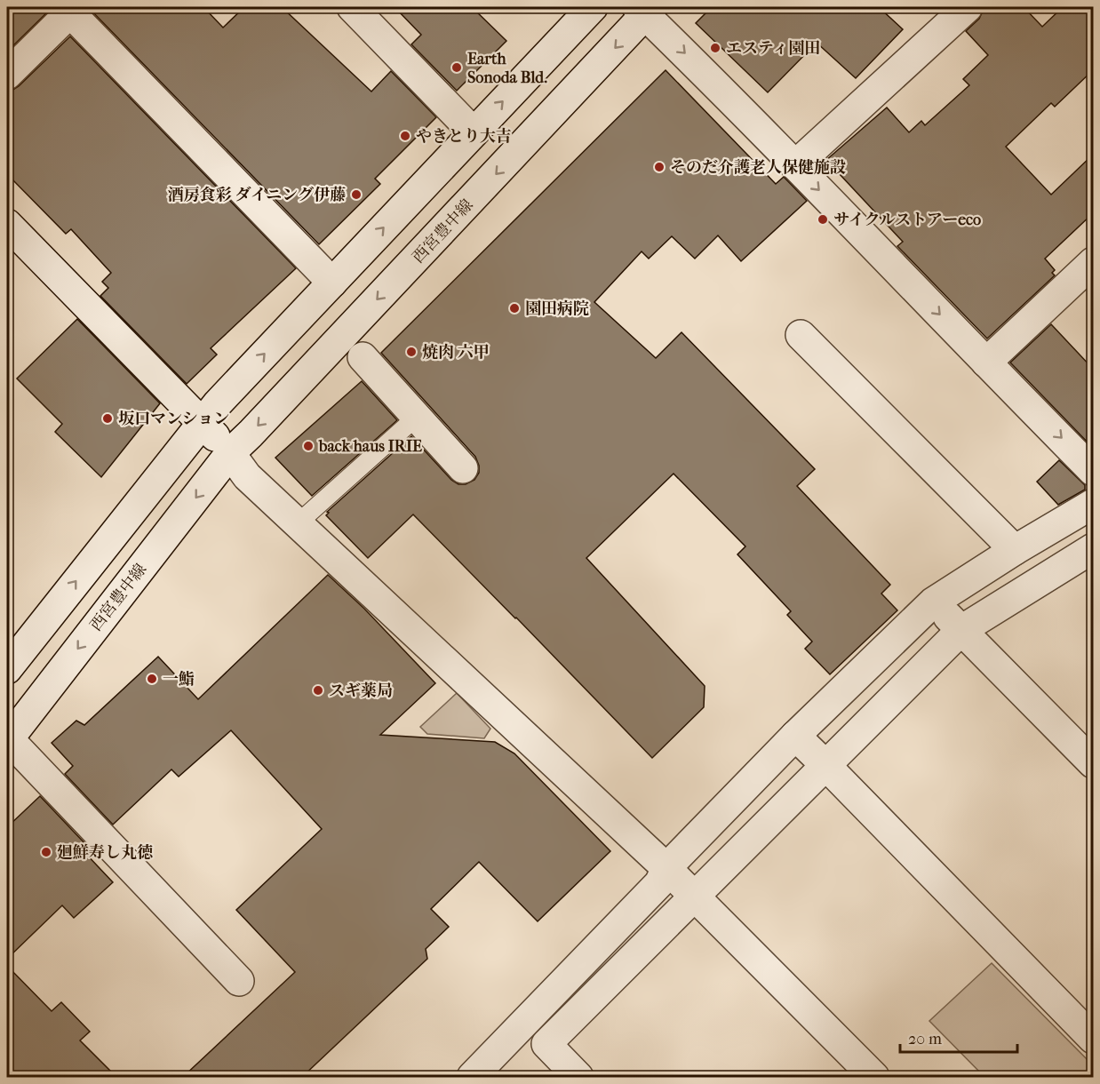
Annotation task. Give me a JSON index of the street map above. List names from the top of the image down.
{
  "streets": {
    "street": ["西宮豊中線"]
  },
  "places": [
    "エスティ園田",
    "Earth Sonoda Bld.",
    "やきとり大吉",
    "そのだ介護老人保健施設",
    "酒房食彩 ダイニング伊藤",
    "サイクルストアーeco",
    "園田病院",
    "焼肉 六甲",
    "坂口マンション",
    "back haus IRIE",
    "一鮨",
    "スギ薬局",
    "廻鮮寿し丸徳"
  ],
  "scale_bar": "20 m"
}
